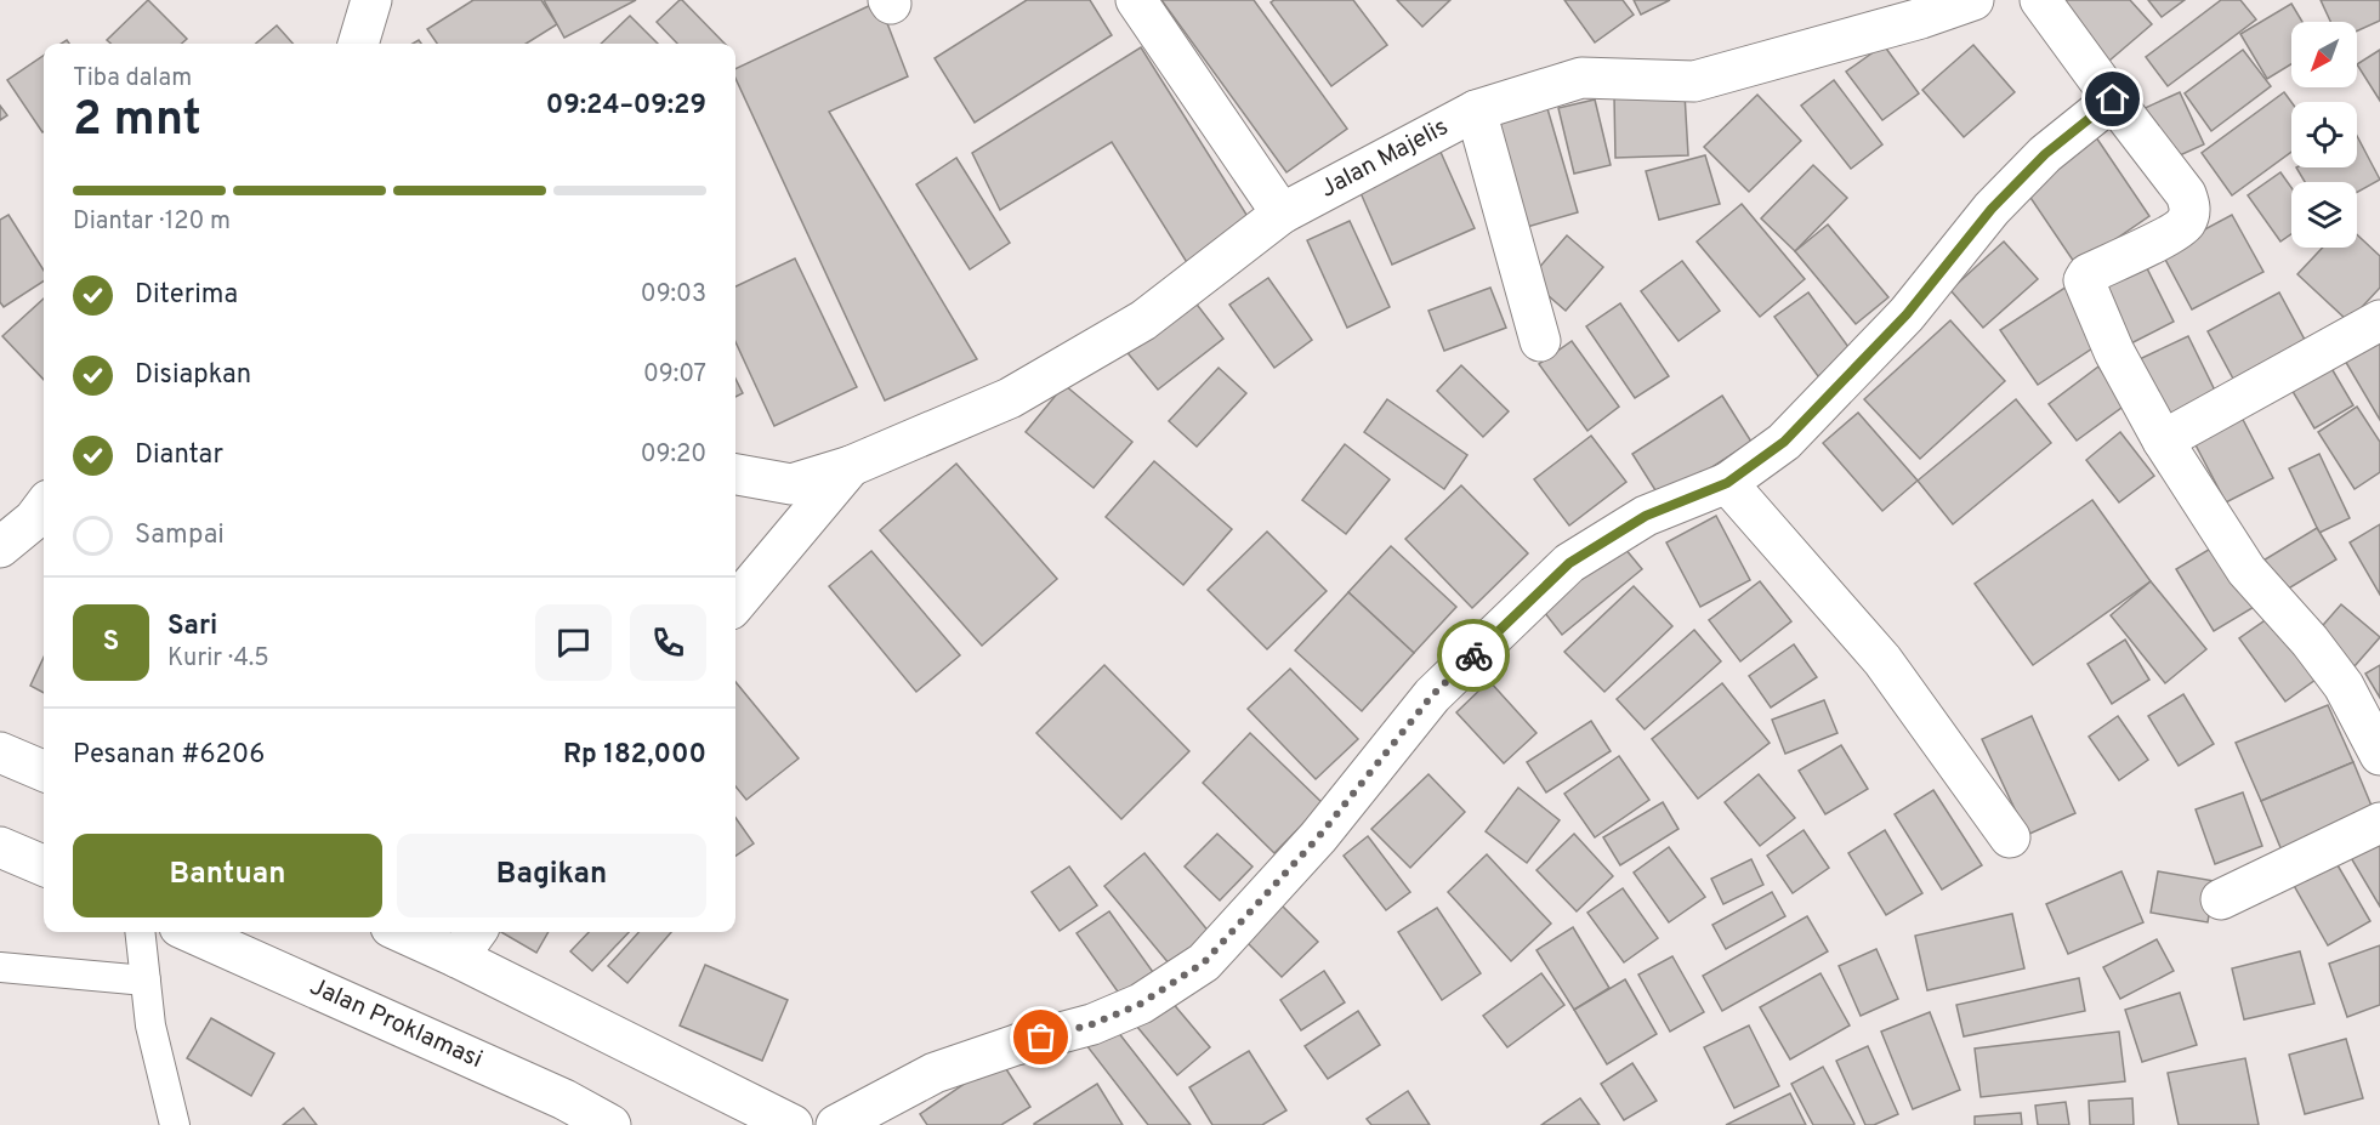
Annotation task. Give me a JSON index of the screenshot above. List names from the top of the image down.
{
  "streets": {
    "street": ["Jalan Majelis", "Jalan Proklamasi"]
  },
  "north": "bottom left",
  "page": {
    "heading": ["2 mnt", "Tiba dalam", "09:24–09:29"],
    "panel": [
      "Sari",
      "Kurir · 4.5",
      "Pesanan #6206",
      "Rp 182,000"
    ],
    "bar": "Diantar · 120 m",
    "list": [
      ["Diterima", "09:03"],
      ["Disiapkan", "09:07"],
      ["Diantar", "09:20"],
      "Sampai"
    ],
    "round": "S",
    "buttons": ["Bantuan", "Bagikan"]
  }
}
